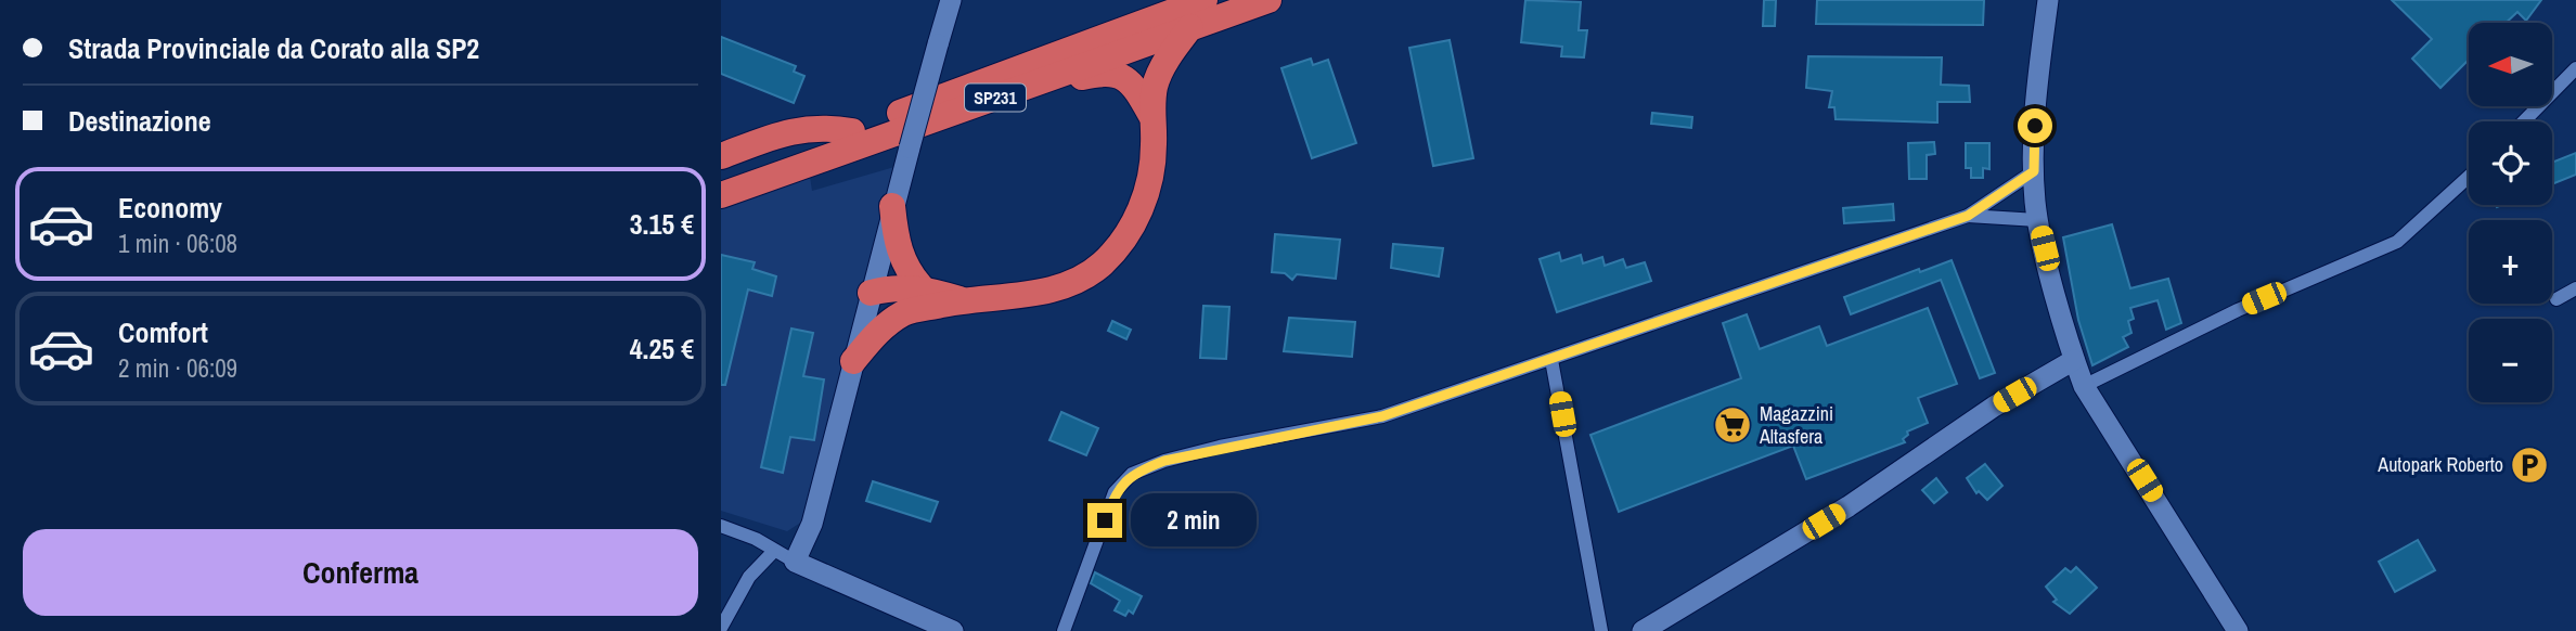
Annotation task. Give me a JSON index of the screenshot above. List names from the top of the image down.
{
  "streets": {
    "highway": ["SP231"]
  },
  "places": {
    "supermarket": ["Magazzini Altasfera"],
    "parking": ["Autopark Roberto"]
  },
  "north": "left",
  "page": {
    "banner": ["Strada Provinciale da Corato alla SP2", "Destinazione"],
    "map_buttons": ["+", "−"],
    "list": [
      {
        "name": "Economy",
        "note": "1 min · 06:08",
        "value": "3.15 €"
      },
      {
        "name": "Comfort",
        "note": "2 min · 06:09",
        "value": "4.25 €"
      }
    ],
    "bubble": "2 min",
    "buttons": "Conferma"
  }
}
